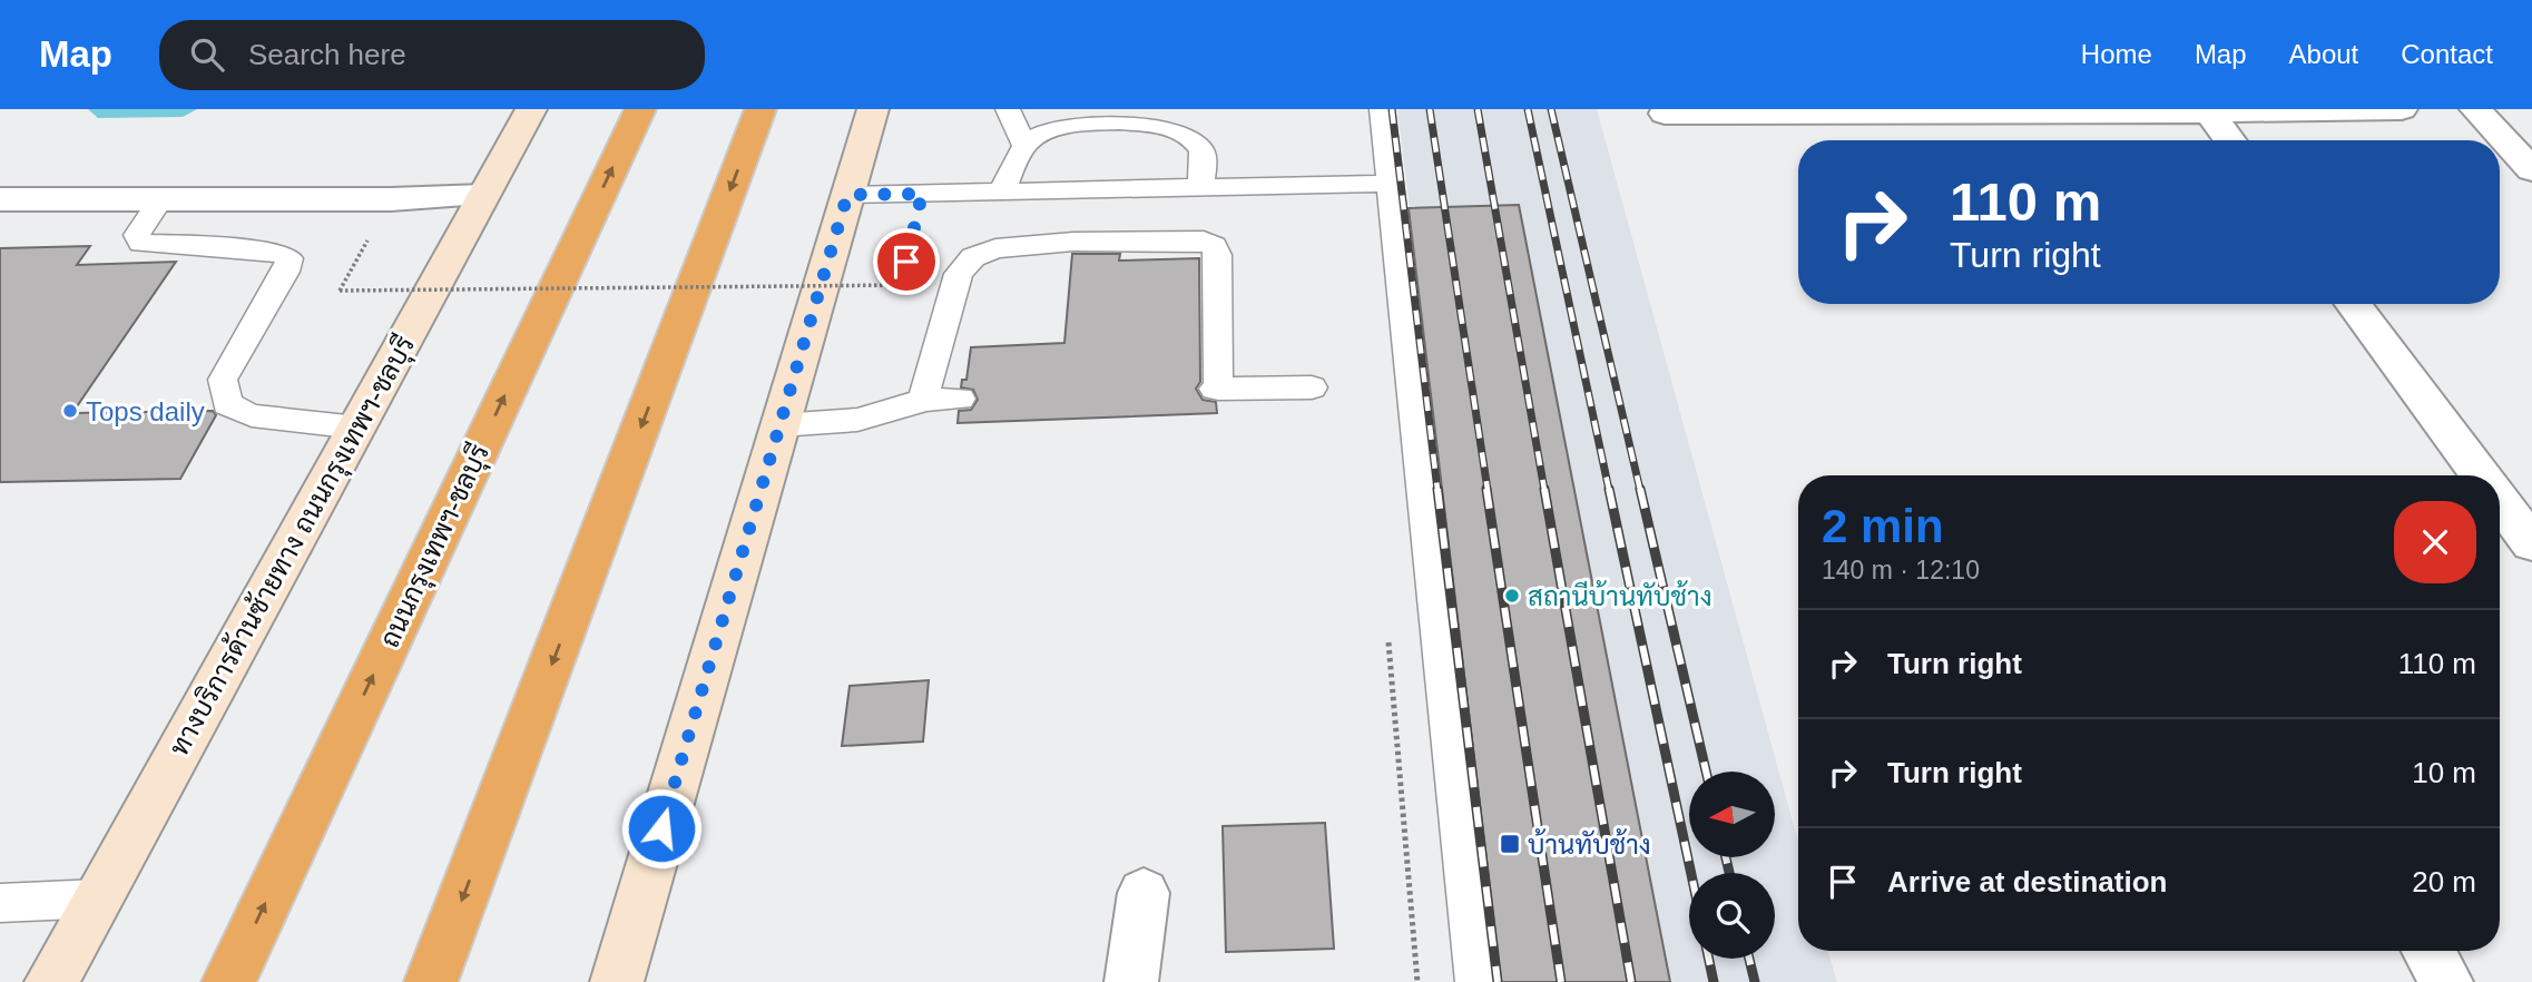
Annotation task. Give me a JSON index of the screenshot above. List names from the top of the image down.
{
  "streets": {
    "highway": ["ถนนกรุงเทพฯ-ชลบุรี"],
    "main road": ["ทางบริการด้านซ้ายทาง ถนนกรุงเทพฯ-ชลบุรี"]
  },
  "places": {
    "other": ["Tops daily", "สถานีบ้านทับช้าง"],
    "transit": ["บ้านทับช้าง"]
  },
  "north": "left",
  "page": {
    "header": "Map",
    "search": "Search here",
    "nav": [
      "Home",
      "Map",
      "About",
      "Contact"
    ],
    "turn": ["110 m", "Turn right"],
    "heading": ["2 min", "140 m · 12:10"],
    "list": [
      {
        "name": "Turn right",
        "value": "110 m"
      },
      {
        "name": "Turn right",
        "value": "10 m"
      },
      {
        "name": "Arrive at destination",
        "value": "20 m"
      }
    ]
  }
}
